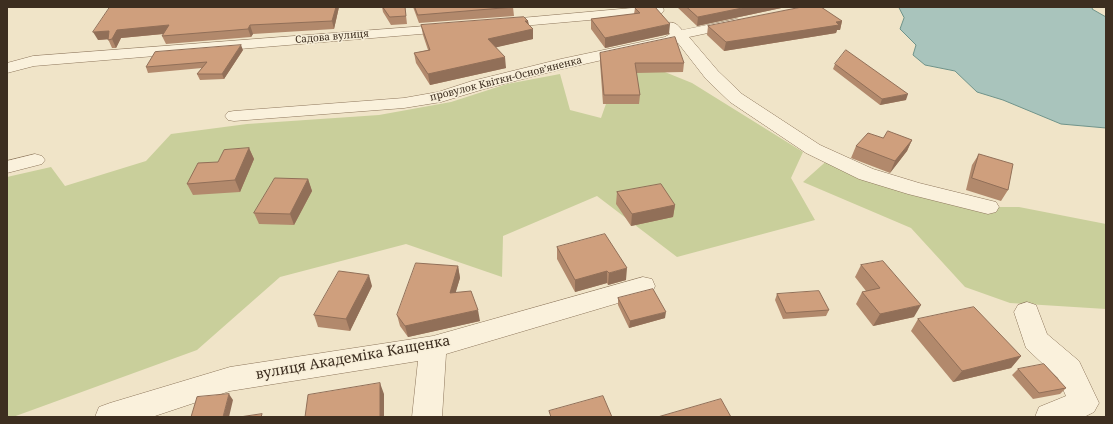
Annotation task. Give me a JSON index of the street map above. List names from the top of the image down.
{
  "streets": {
    "street": ["Садова вулиця", "провулок Квітки-Основʼяненка", "вулиця Академіка Кащенка"]
  }
}
